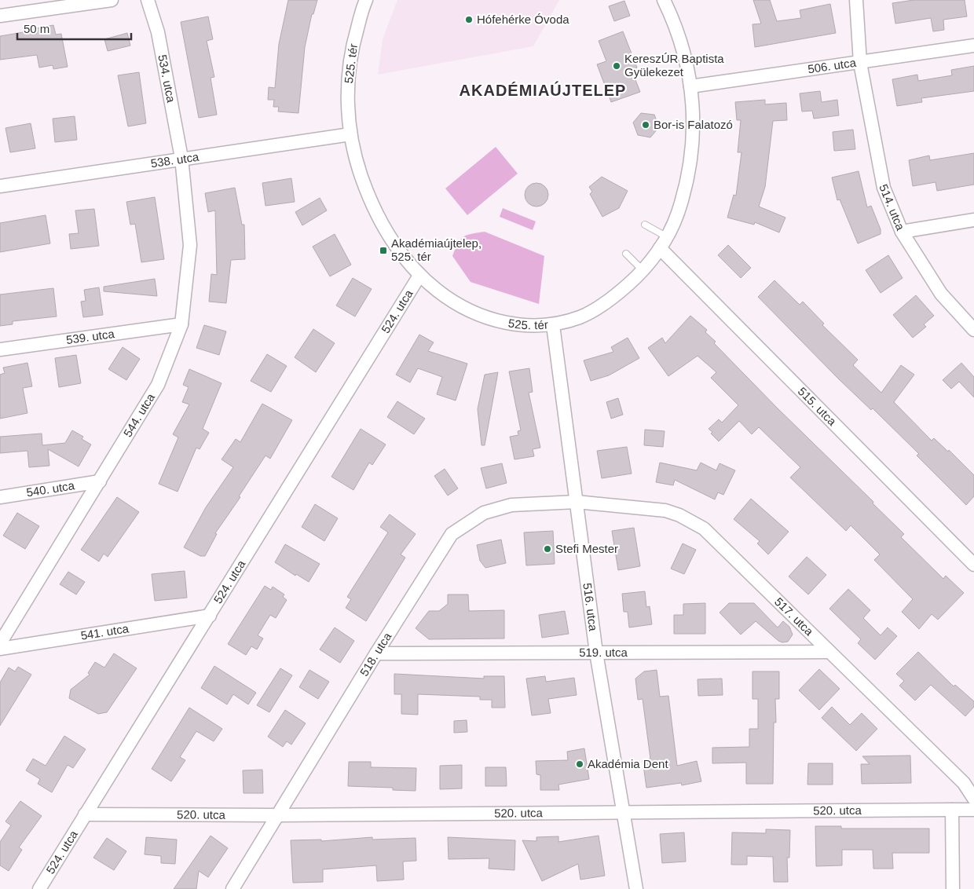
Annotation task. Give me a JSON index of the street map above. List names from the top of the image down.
{
  "streets": {
    "street": [
      "525. tér",
      "506. utca",
      "534. utca",
      "538. utca",
      "514. utca",
      "524. utca",
      "539. utca",
      "515. utca",
      "544. utca",
      "540. utca",
      "516. utca",
      "517. utca",
      "541. utca",
      "519. utca",
      "518. utca",
      "520. utca"
    ]
  },
  "crossings": [
    ["525. tér", "506. utca"],
    ["525. tér", "538. utca"],
    ["525. tér", "524. utca"],
    ["525. tér", "515. utca"],
    ["525. tér", "516. utca"],
    ["506. utca", "514. utca"],
    ["534. utca", "538. utca"],
    ["534. utca", "544. utca"],
    ["538. utca", "544. utca"],
    ["524. utca", "541. utca"],
    ["524. utca", "520. utca"],
    ["539. utca", "544. utca"],
    ["544. utca", "540. utca"],
    ["516. utca", "517. utca"],
    ["516. utca", "519. utca"],
    ["516. utca", "518. utca"],
    ["516. utca", "520. utca"],
    ["517. utca", "519. utca"],
    ["517. utca", "518. utca"],
    ["519. utca", "518. utca"],
    ["518. utca", "520. utca"]
  ],
  "districts": ["AKADÉMIAÚJTELEP"],
  "places": {
    "other": [
      "Hófehérke Óvoda",
      "KereszÚR Baptista Gyülekezet",
      "Bor-is Falatozó",
      "Stefi Mester",
      "Akadémia Dent"
    ],
    "transit": ["Akadémiaújtelep, 525. tér"]
  },
  "scale_bar": "50 m"
}
